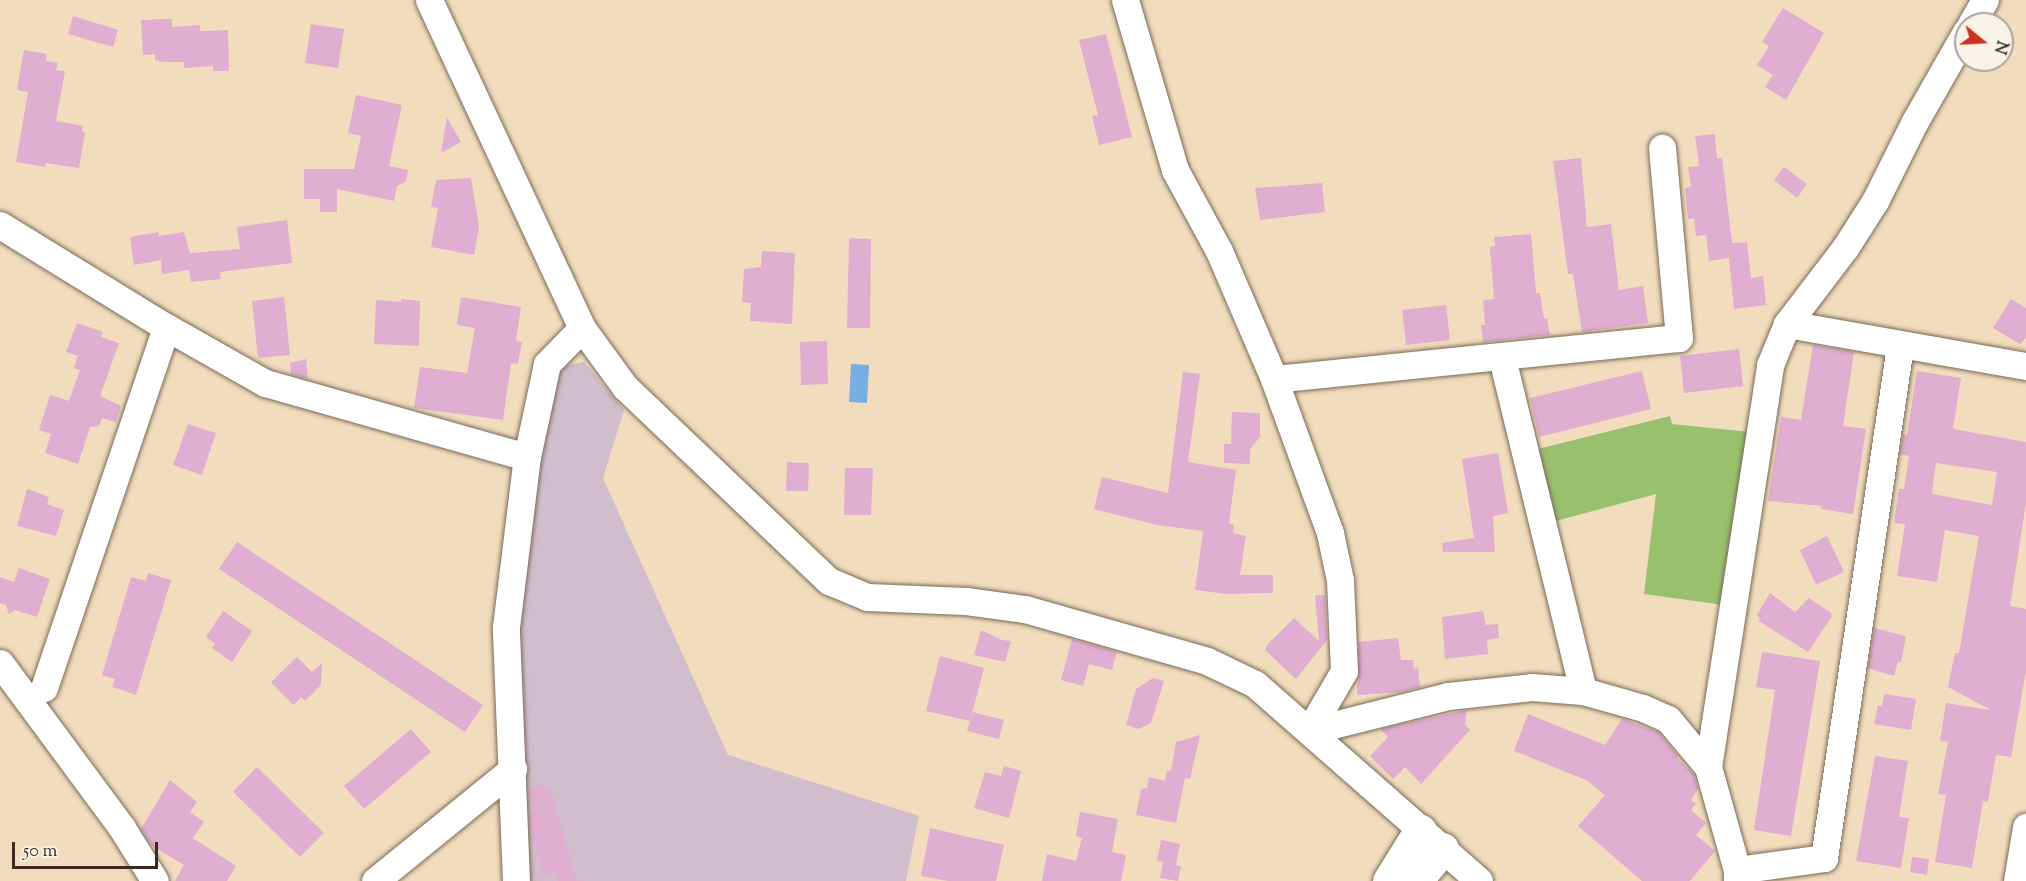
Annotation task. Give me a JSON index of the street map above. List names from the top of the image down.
{
  "scale_bar": "50 m",
  "north": "right"
}
